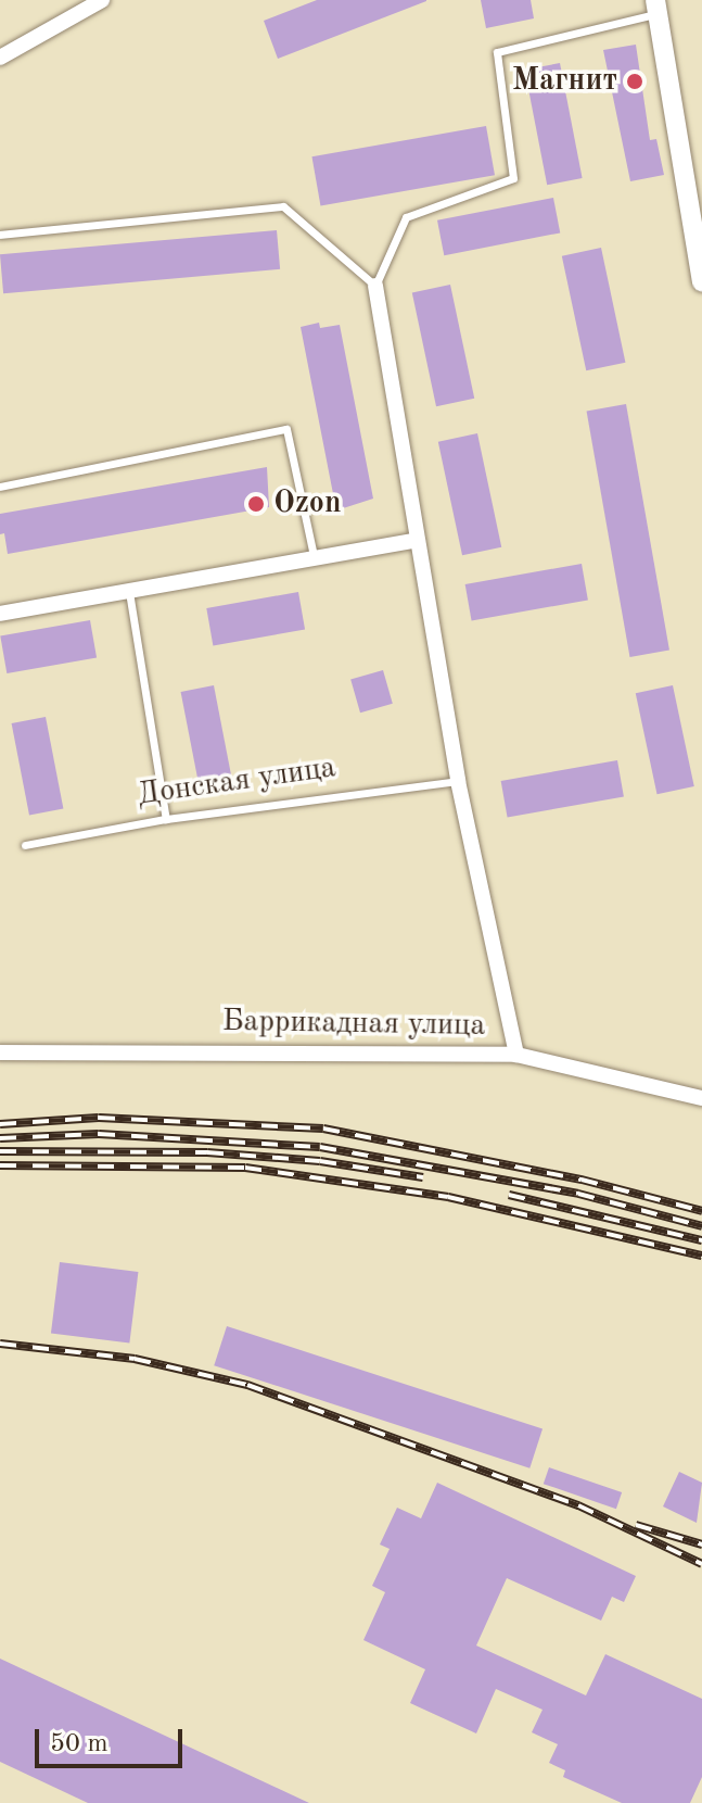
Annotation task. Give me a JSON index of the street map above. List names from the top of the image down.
{
  "streets": {
    "street": ["Баррикадная улица"],
    "lane": ["Донская улица"]
  },
  "places": ["Магнит", "Ozon"],
  "scale_bar": "50 m"
}
